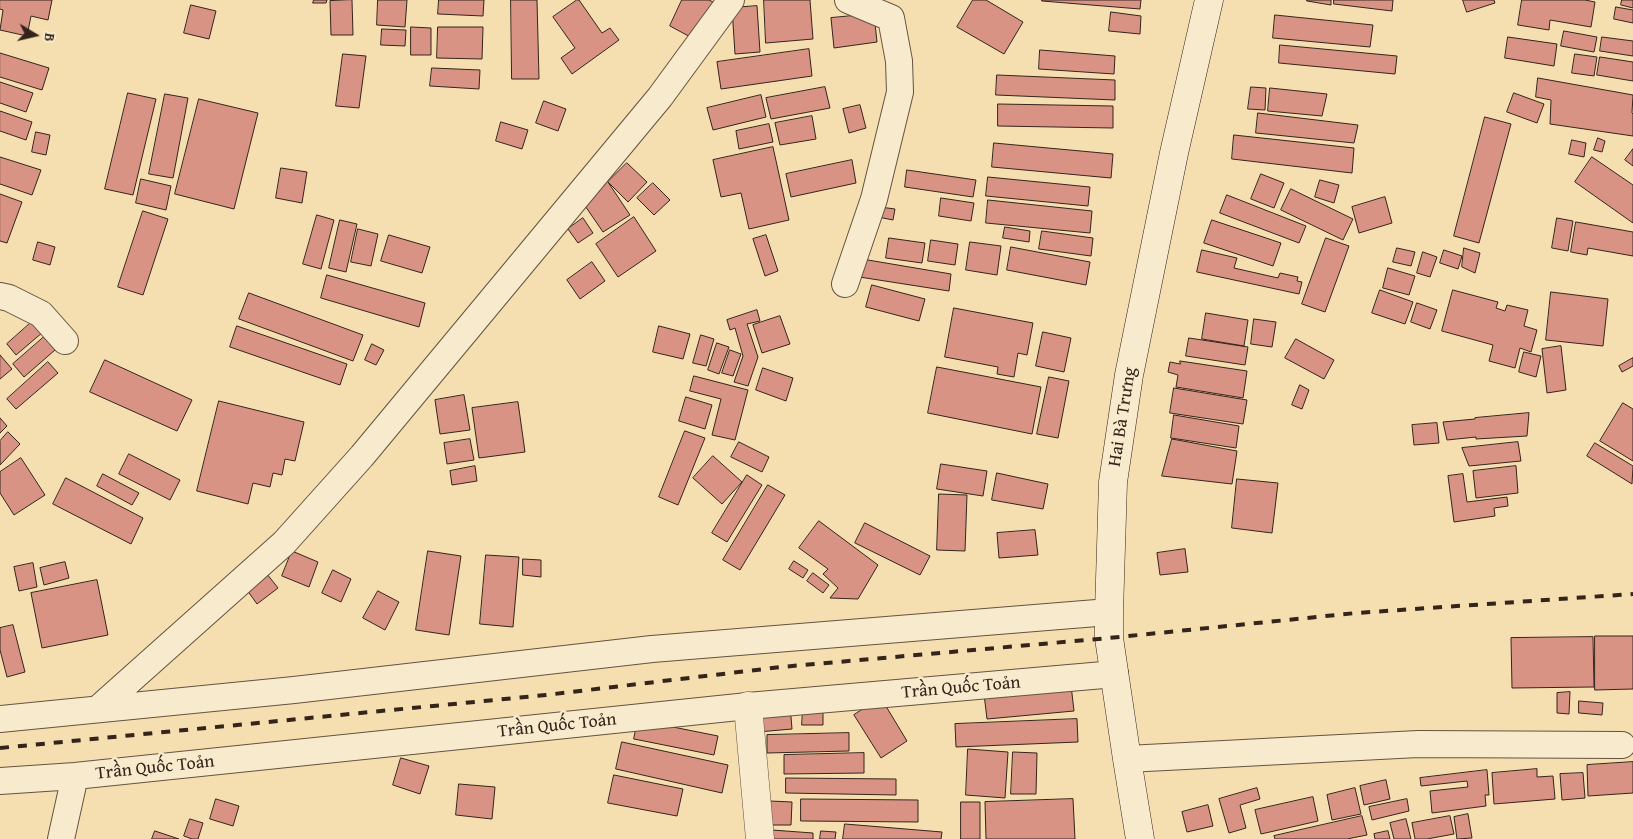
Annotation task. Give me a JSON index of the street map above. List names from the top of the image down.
{
  "streets": {
    "main road": ["Hai Bà Trưng"],
    "street": ["Trần Quốc Toản"]
  },
  "crossings": [
    ["Hai Bà Trưng", "Trần Quốc Toản"]
  ],
  "north": "right"
}
